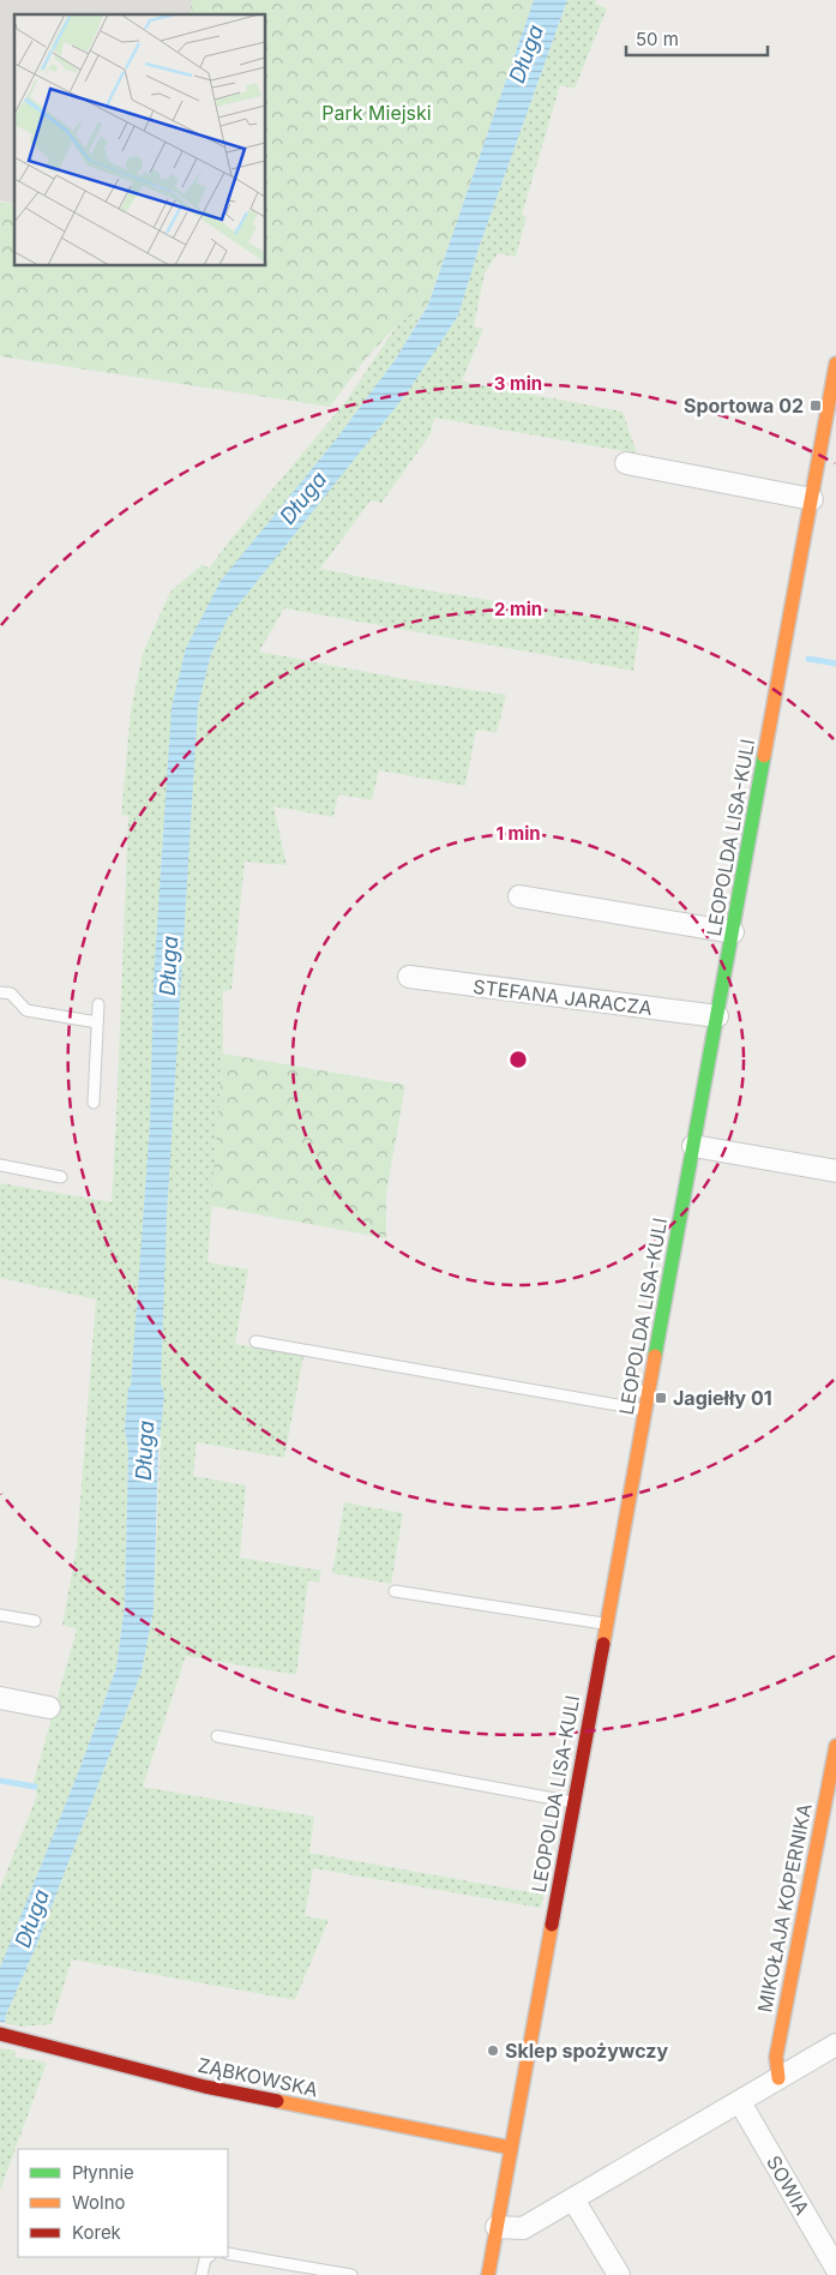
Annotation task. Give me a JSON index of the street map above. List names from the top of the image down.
{
  "streets": {
    "street": [
      "LEOPOLDA LISA-KULI",
      "STEFANA JARACZA",
      "MIKOŁAJA KOPERNIKA",
      "ZĄBKOWSKA",
      "SOWIA"
    ]
  },
  "crossings": [
    ["LEOPOLDA LISA-KULI", "STEFANA JARACZA"],
    ["LEOPOLDA LISA-KULI", "ZĄBKOWSKA"]
  ],
  "water": ["Długa"],
  "parks": ["Park Miejski"],
  "places": {
    "transit": ["Sportowa 02", "Jagiełły 01"],
    "other": ["Sklep spożywczy"]
  },
  "legend": ["Płynnie", "Wolno", "Korek"],
  "scale_bar": "50 m",
  "rings": ["3 min", "2 min", "1 min"]
}
